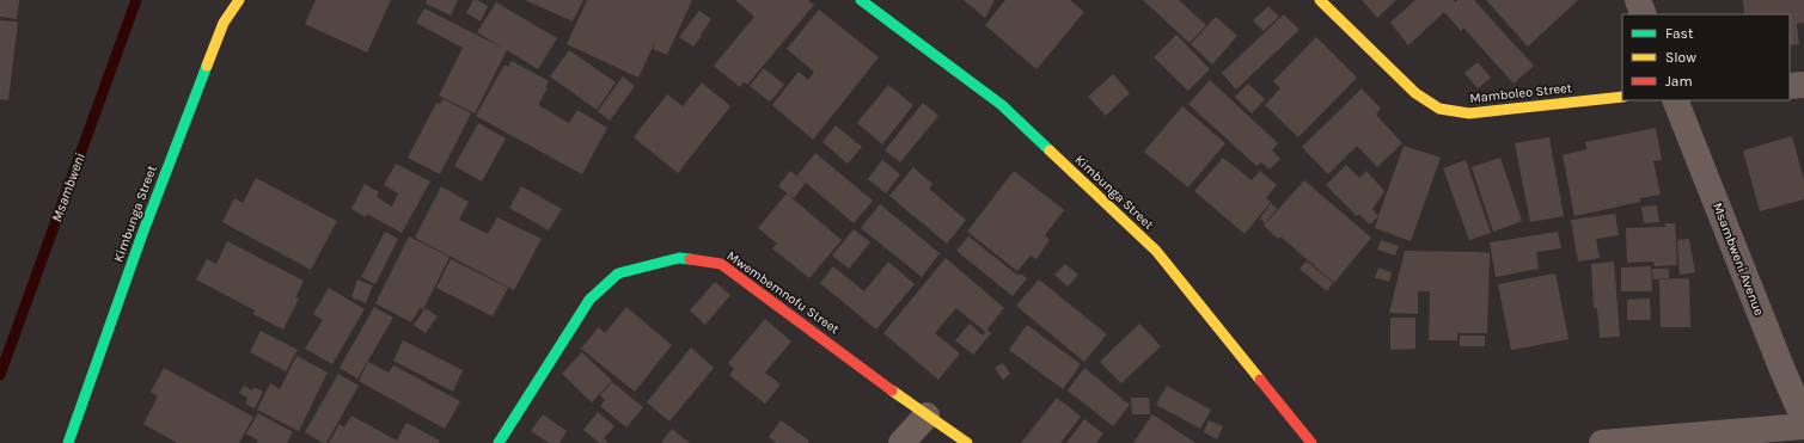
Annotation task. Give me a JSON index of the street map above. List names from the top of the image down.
{
  "streets": {
    "street": [
      "Mamboleo Street",
      "Kimbunga Street",
      "Msambweni Avenue",
      "Mwembemnofu Street"
    ]
  },
  "water": ["Msambweni"],
  "legend": ["Fast", "Slow", "Jam"]
}
